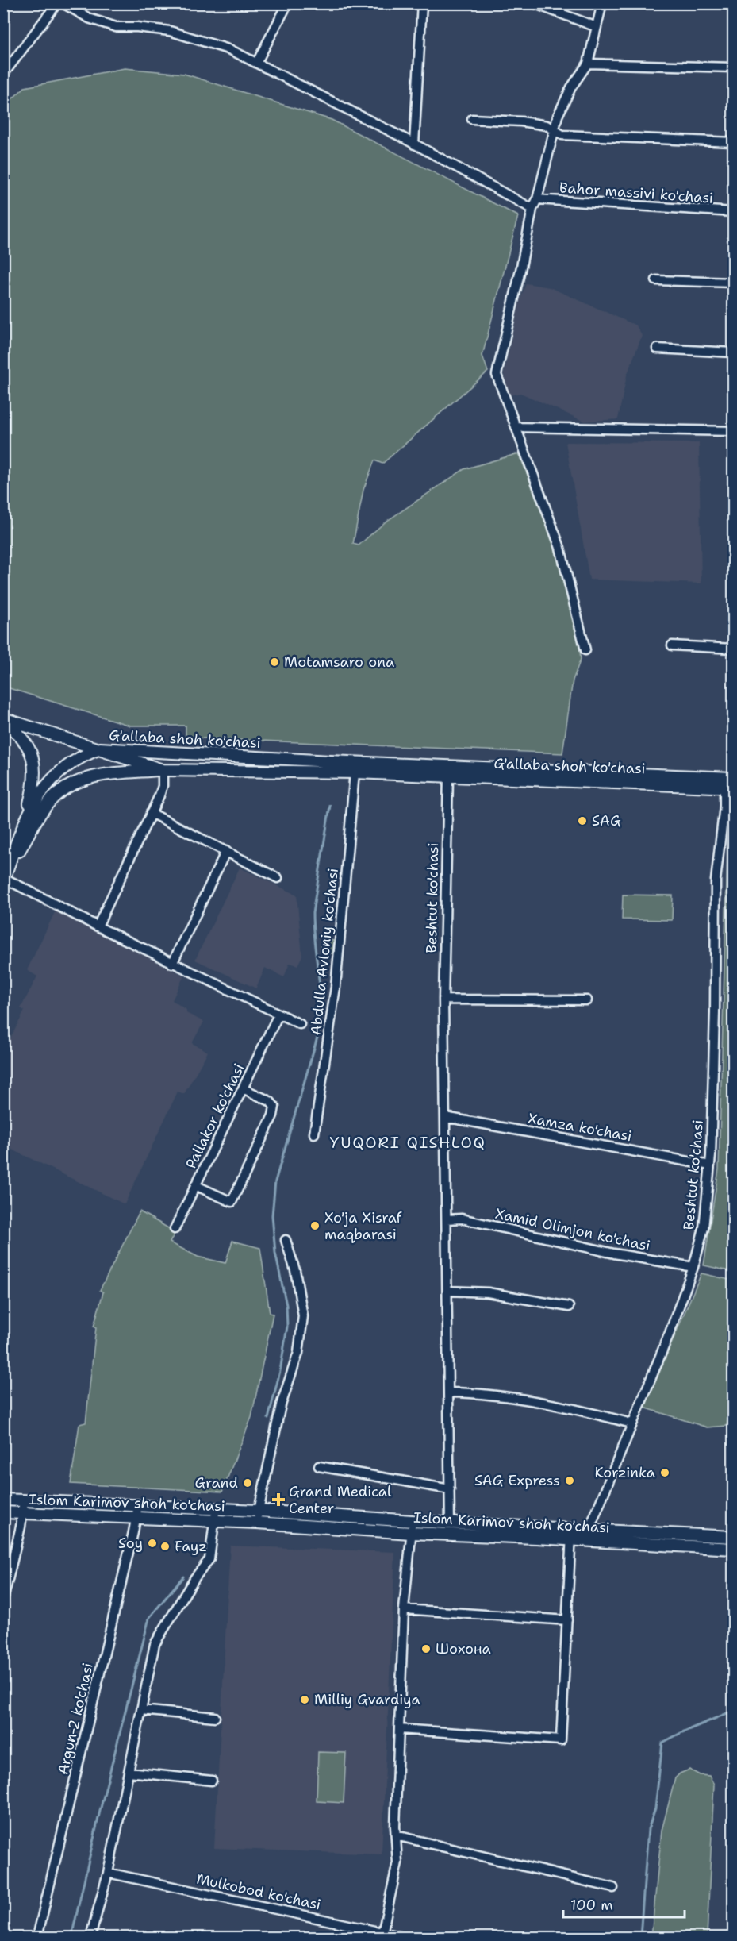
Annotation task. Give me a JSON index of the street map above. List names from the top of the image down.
{
  "streets": {
    "main road": ["G'allaba shoh ko'chasi", "Islom Karimov shoh ko'chasi"],
    "street": [
      "Bahor massivi ko'chasi",
      "Beshtut ko'chasi",
      "Abdulla Avloniy ko'chasi",
      "Pallakor ko'chasi",
      "Xamza ko'chasi",
      "Xamid Olimjon ko'chasi",
      "Argun-2 ko'chasi",
      "Mulkobod ko'chasi"
    ]
  },
  "crossings": [
    ["G'allaba shoh ko'chasi", "Beshtut ko'chasi"],
    ["G'allaba shoh ko'chasi", "Abdulla Avloniy ko'chasi"],
    ["Beshtut ko'chasi", "Xamza ko'chasi"],
    ["Beshtut ko'chasi", "Xamid Olimjon ko'chasi"],
    ["Beshtut ko'chasi", "Islom Karimov shoh ko'chasi"],
    ["Islom Karimov shoh ko'chasi", "Argun-2 ko'chasi"]
  ],
  "districts": ["YUQORI QISHLOQ"],
  "places": {
    "other": [
      "Motamsaro ona",
      "SAG",
      "Xo'ja Xisraf maqbarasi",
      "Korzinka",
      "SAG Express",
      "Grand",
      "Soy",
      "Fayz",
      "Шохона",
      "Milliy Gvardiya"
    ],
    "health": ["Grand Medical Center"]
  },
  "scale_bar": "100 m"
}
